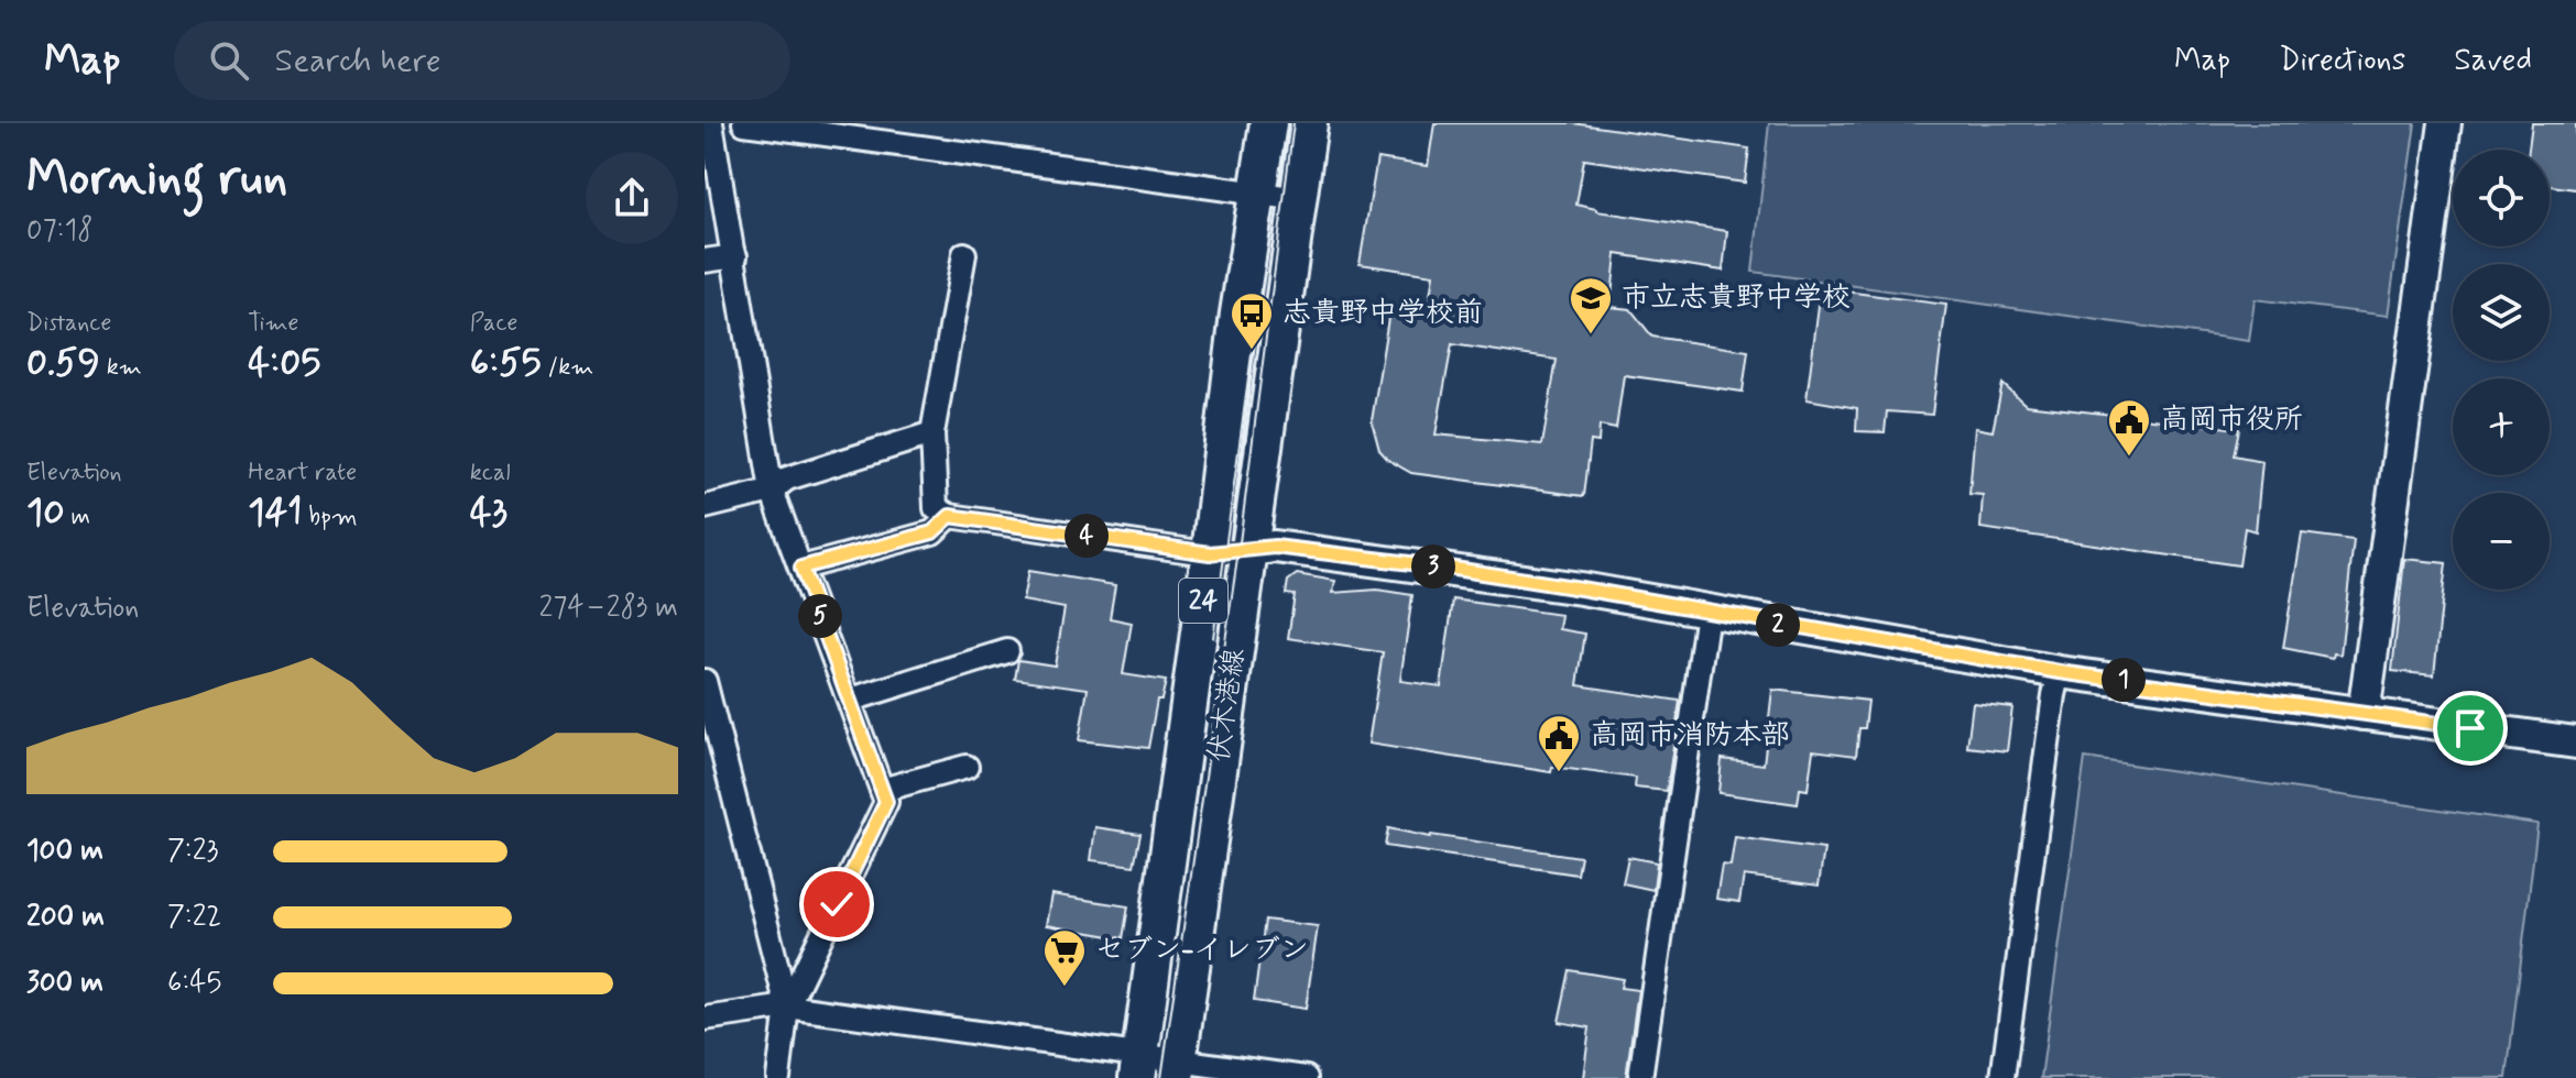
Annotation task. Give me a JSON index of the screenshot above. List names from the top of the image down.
{
  "streets": {
    "main road": ["24", "伏木港線"]
  },
  "places": {
    "school or university": ["市立志貴野中学校"],
    "bus stop": ["志貴野中学校前"],
    "public building": ["高岡市役所", "高岡市消防本部"],
    "supermarket": ["セブン-イレブン"]
  },
  "page": {
    "header": "Map",
    "search": "Search here",
    "nav": ["Map", "Directions", "Saved"],
    "heading": ["Morning run", "07:18"],
    "map_buttons": ["+", "−"],
    "stats": [
      ["Distance", "0.59 km"],
      ["Time", "4:05"],
      ["Pace", "6:55 /km"],
      ["Elevation", "10 m"],
      ["Heart rate", "141 bpm"],
      ["kcal", "43"]
    ],
    "pins": [
      "4",
      "3",
      "5",
      "2",
      "1"
    ],
    "chart": ["Elevation", "274–283 m"],
    "list": [
      {
        "name": "100 m",
        "note": "7:23"
      },
      {
        "name": "200 m",
        "note": "7:22"
      },
      {
        "name": "300 m",
        "note": "6:45"
      }
    ]
  }
}
